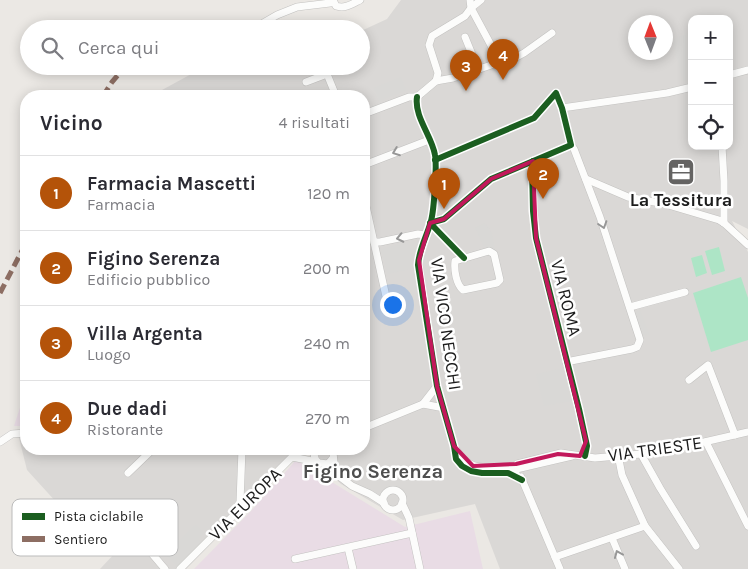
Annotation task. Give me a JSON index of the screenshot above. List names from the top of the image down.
{
  "streets": {
    "street": [
      "VIA ROMA",
      "VIA VICO NECCHI",
      "VIA TRIESTE",
      "VIA EUROPA"
    ]
  },
  "crossings": [
    ["VIA ROMA", "VIA TRIESTE"],
    ["VIA VICO NECCHI", "VIA TRIESTE"]
  ],
  "districts": ["Figino Serenza"],
  "places": {
    "office": ["La Tessitura"]
  },
  "legend": ["Pista ciclabile", "Sentiero"],
  "north": "top",
  "page": {
    "map_buttons": ["+", "−"],
    "search": "Cerca qui",
    "pins": [
      "4",
      "3",
      "2",
      "1"
    ],
    "heading": ["Vicino", "4 risultati"],
    "list": [
      {
        "mark": "1",
        "name": "Farmacia Mascetti",
        "note": "Farmacia",
        "value": "120 m"
      },
      {
        "mark": "2",
        "name": "Figino Serenza",
        "note": "Edificio pubblico",
        "value": "200 m"
      },
      {
        "mark": "3",
        "name": "Villa Argenta",
        "note": "Luogo",
        "value": "240 m"
      },
      {
        "mark": "4",
        "name": "Due dadi",
        "note": "Ristorante",
        "value": "270 m"
      }
    ]
  }
}
